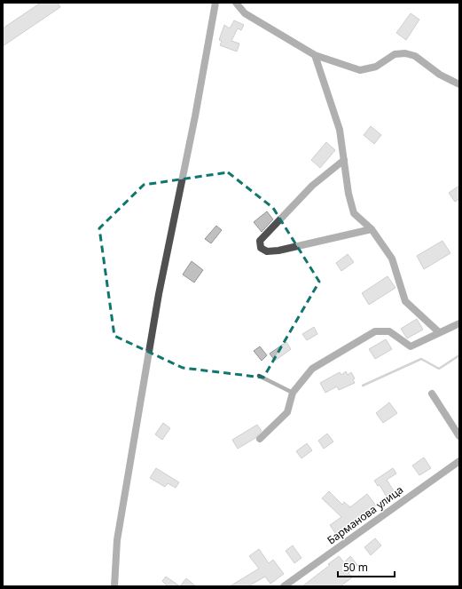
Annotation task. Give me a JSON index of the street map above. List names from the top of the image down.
{
  "streets": {
    "street": ["Барманова улица"]
  },
  "scale_bar": "50 m"
}
